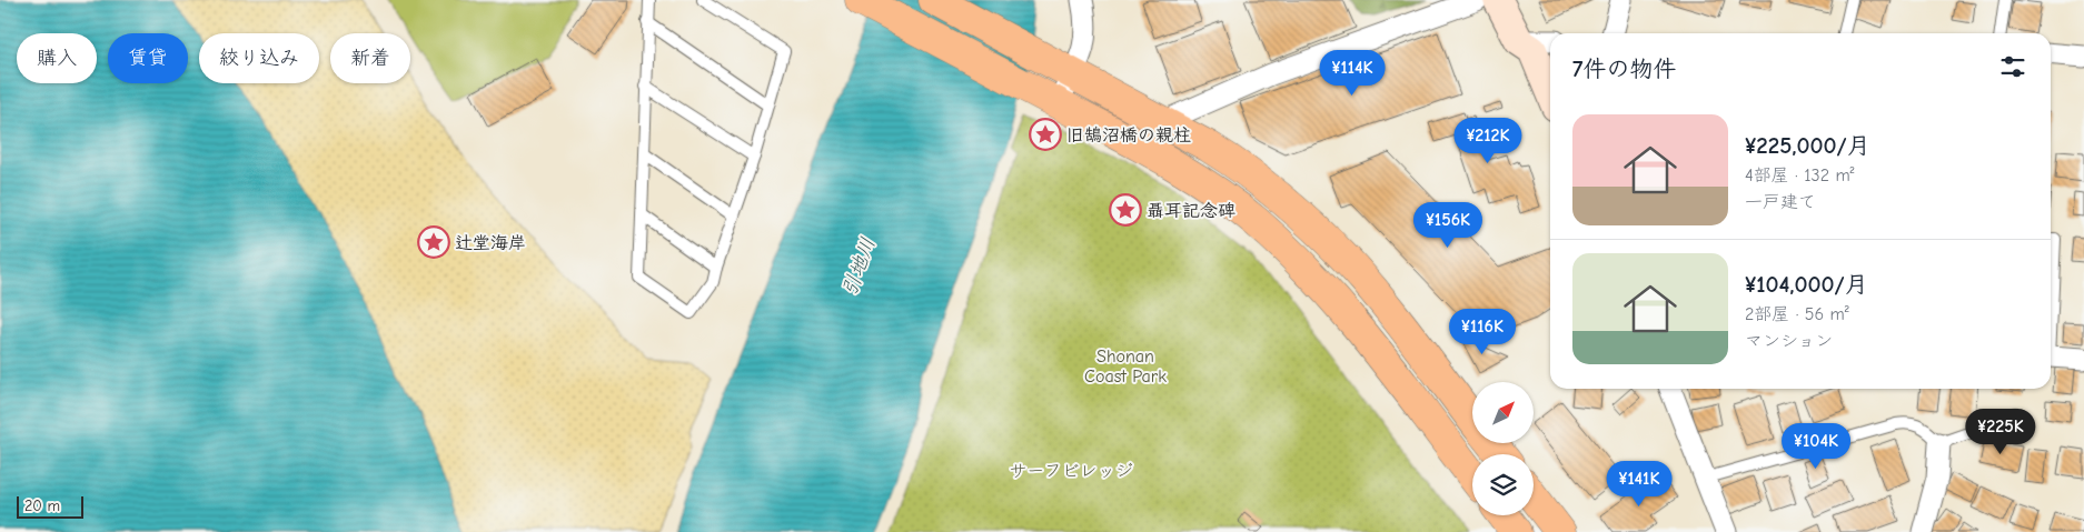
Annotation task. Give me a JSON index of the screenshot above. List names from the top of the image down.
{
  "water": ["引地川"],
  "parks": ["Shonan Coast Park", "サーフビレッジ"],
  "places": {
    "place": ["旧鵠沼橋の親柱", "聶耳記念碑", "辻堂海岸"]
  },
  "scale_bar": "20 m",
  "north": "top right",
  "page": {
    "chip": [
      "購入",
      "賃貸",
      "絞り込み",
      "新着"
    ],
    "heading": "7件の物件",
    "price": [
      "¥114K",
      "¥212K",
      "¥156K",
      "¥116K",
      "¥225K",
      "¥104K",
      "¥141K"
    ],
    "list": [
      {
        "name": "¥225,000/月",
        "note": "4部屋 · 132 m² · 一戸建て"
      },
      {
        "name": "¥104,000/月",
        "note": "2部屋 · 56 m² · マンション"
      }
    ],
    "scale": "20 m"
  }
}
